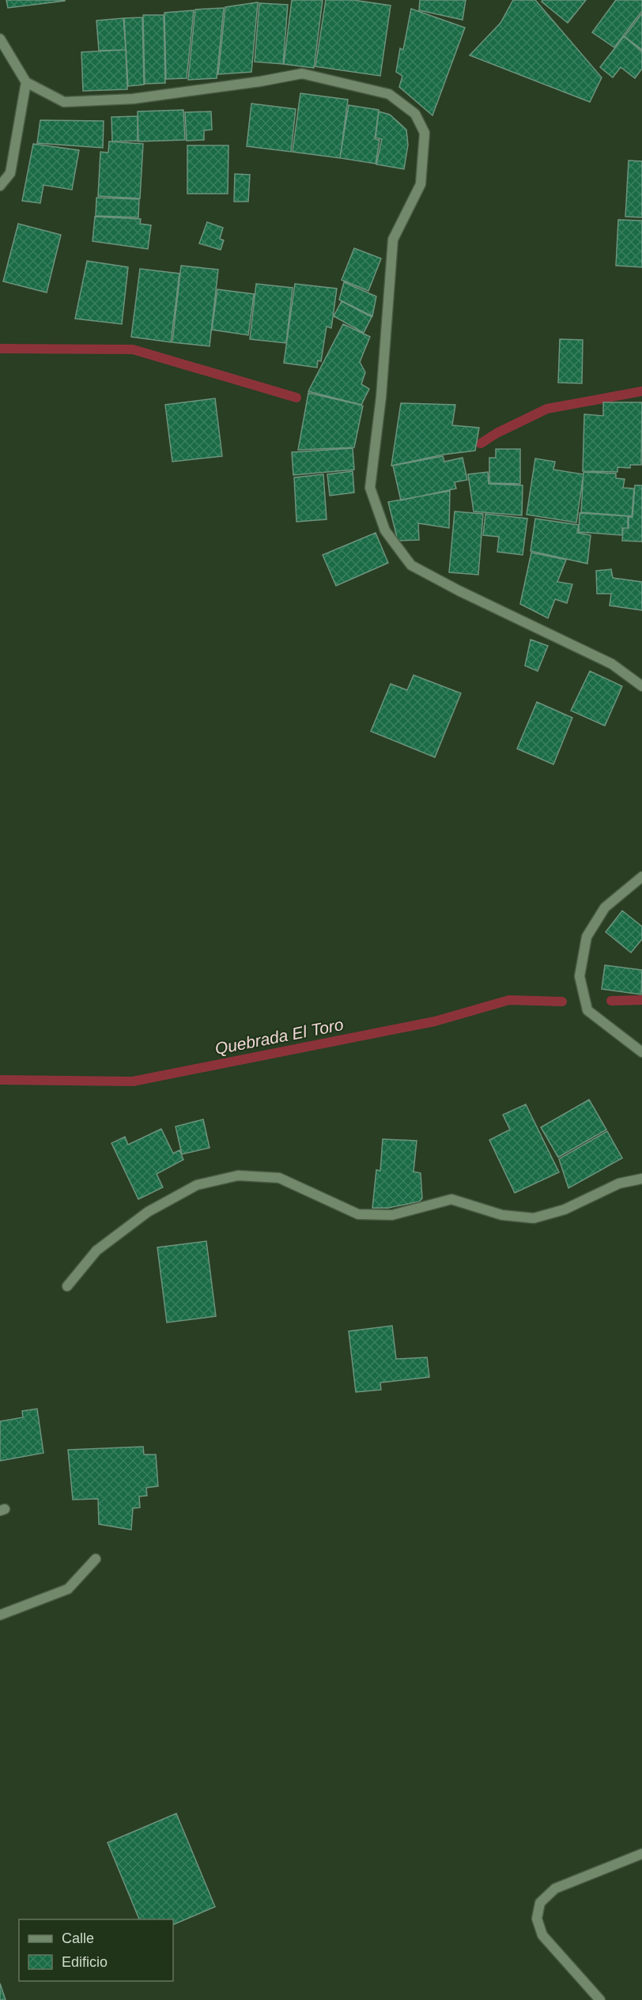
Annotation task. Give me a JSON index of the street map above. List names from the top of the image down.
{
  "water": ["Quebrada El Toro"],
  "legend": ["Calle", "Edificio"]
}
